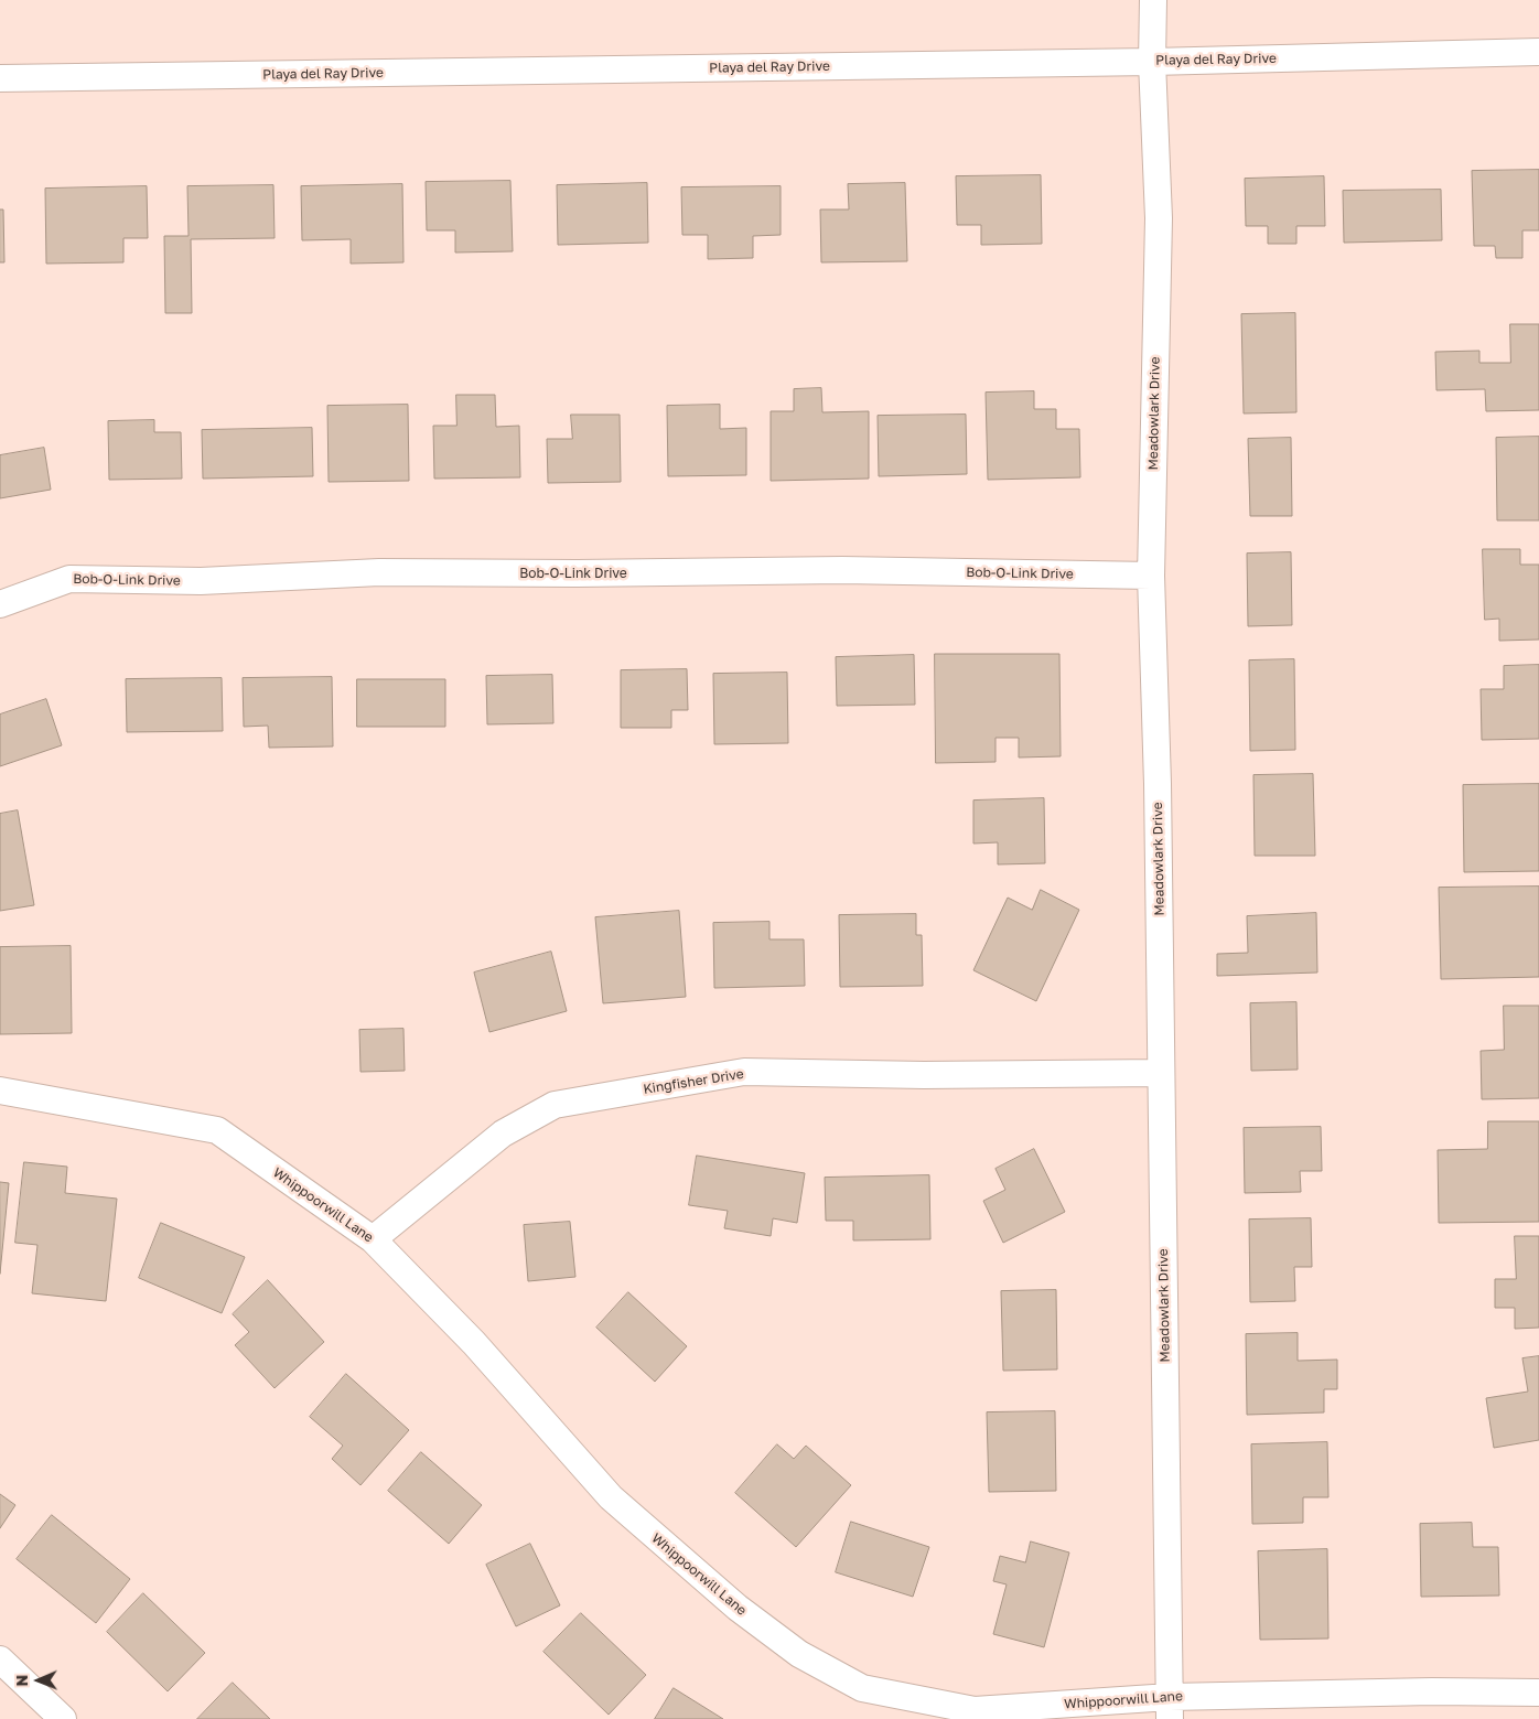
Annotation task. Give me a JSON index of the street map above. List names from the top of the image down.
{
  "streets": {
    "street": [
      "Playa del Ray Drive",
      "Meadowlark Drive",
      "Bob-O-Link Drive",
      "Kingfisher Drive",
      "Whippoorwill Lane"
    ]
  },
  "crossings": [
    ["Playa del Ray Drive", "Meadowlark Drive"],
    ["Meadowlark Drive", "Bob-O-Link Drive"],
    ["Meadowlark Drive", "Kingfisher Drive"],
    ["Meadowlark Drive", "Whippoorwill Lane"],
    ["Kingfisher Drive", "Whippoorwill Lane"]
  ],
  "north": "left"
}
